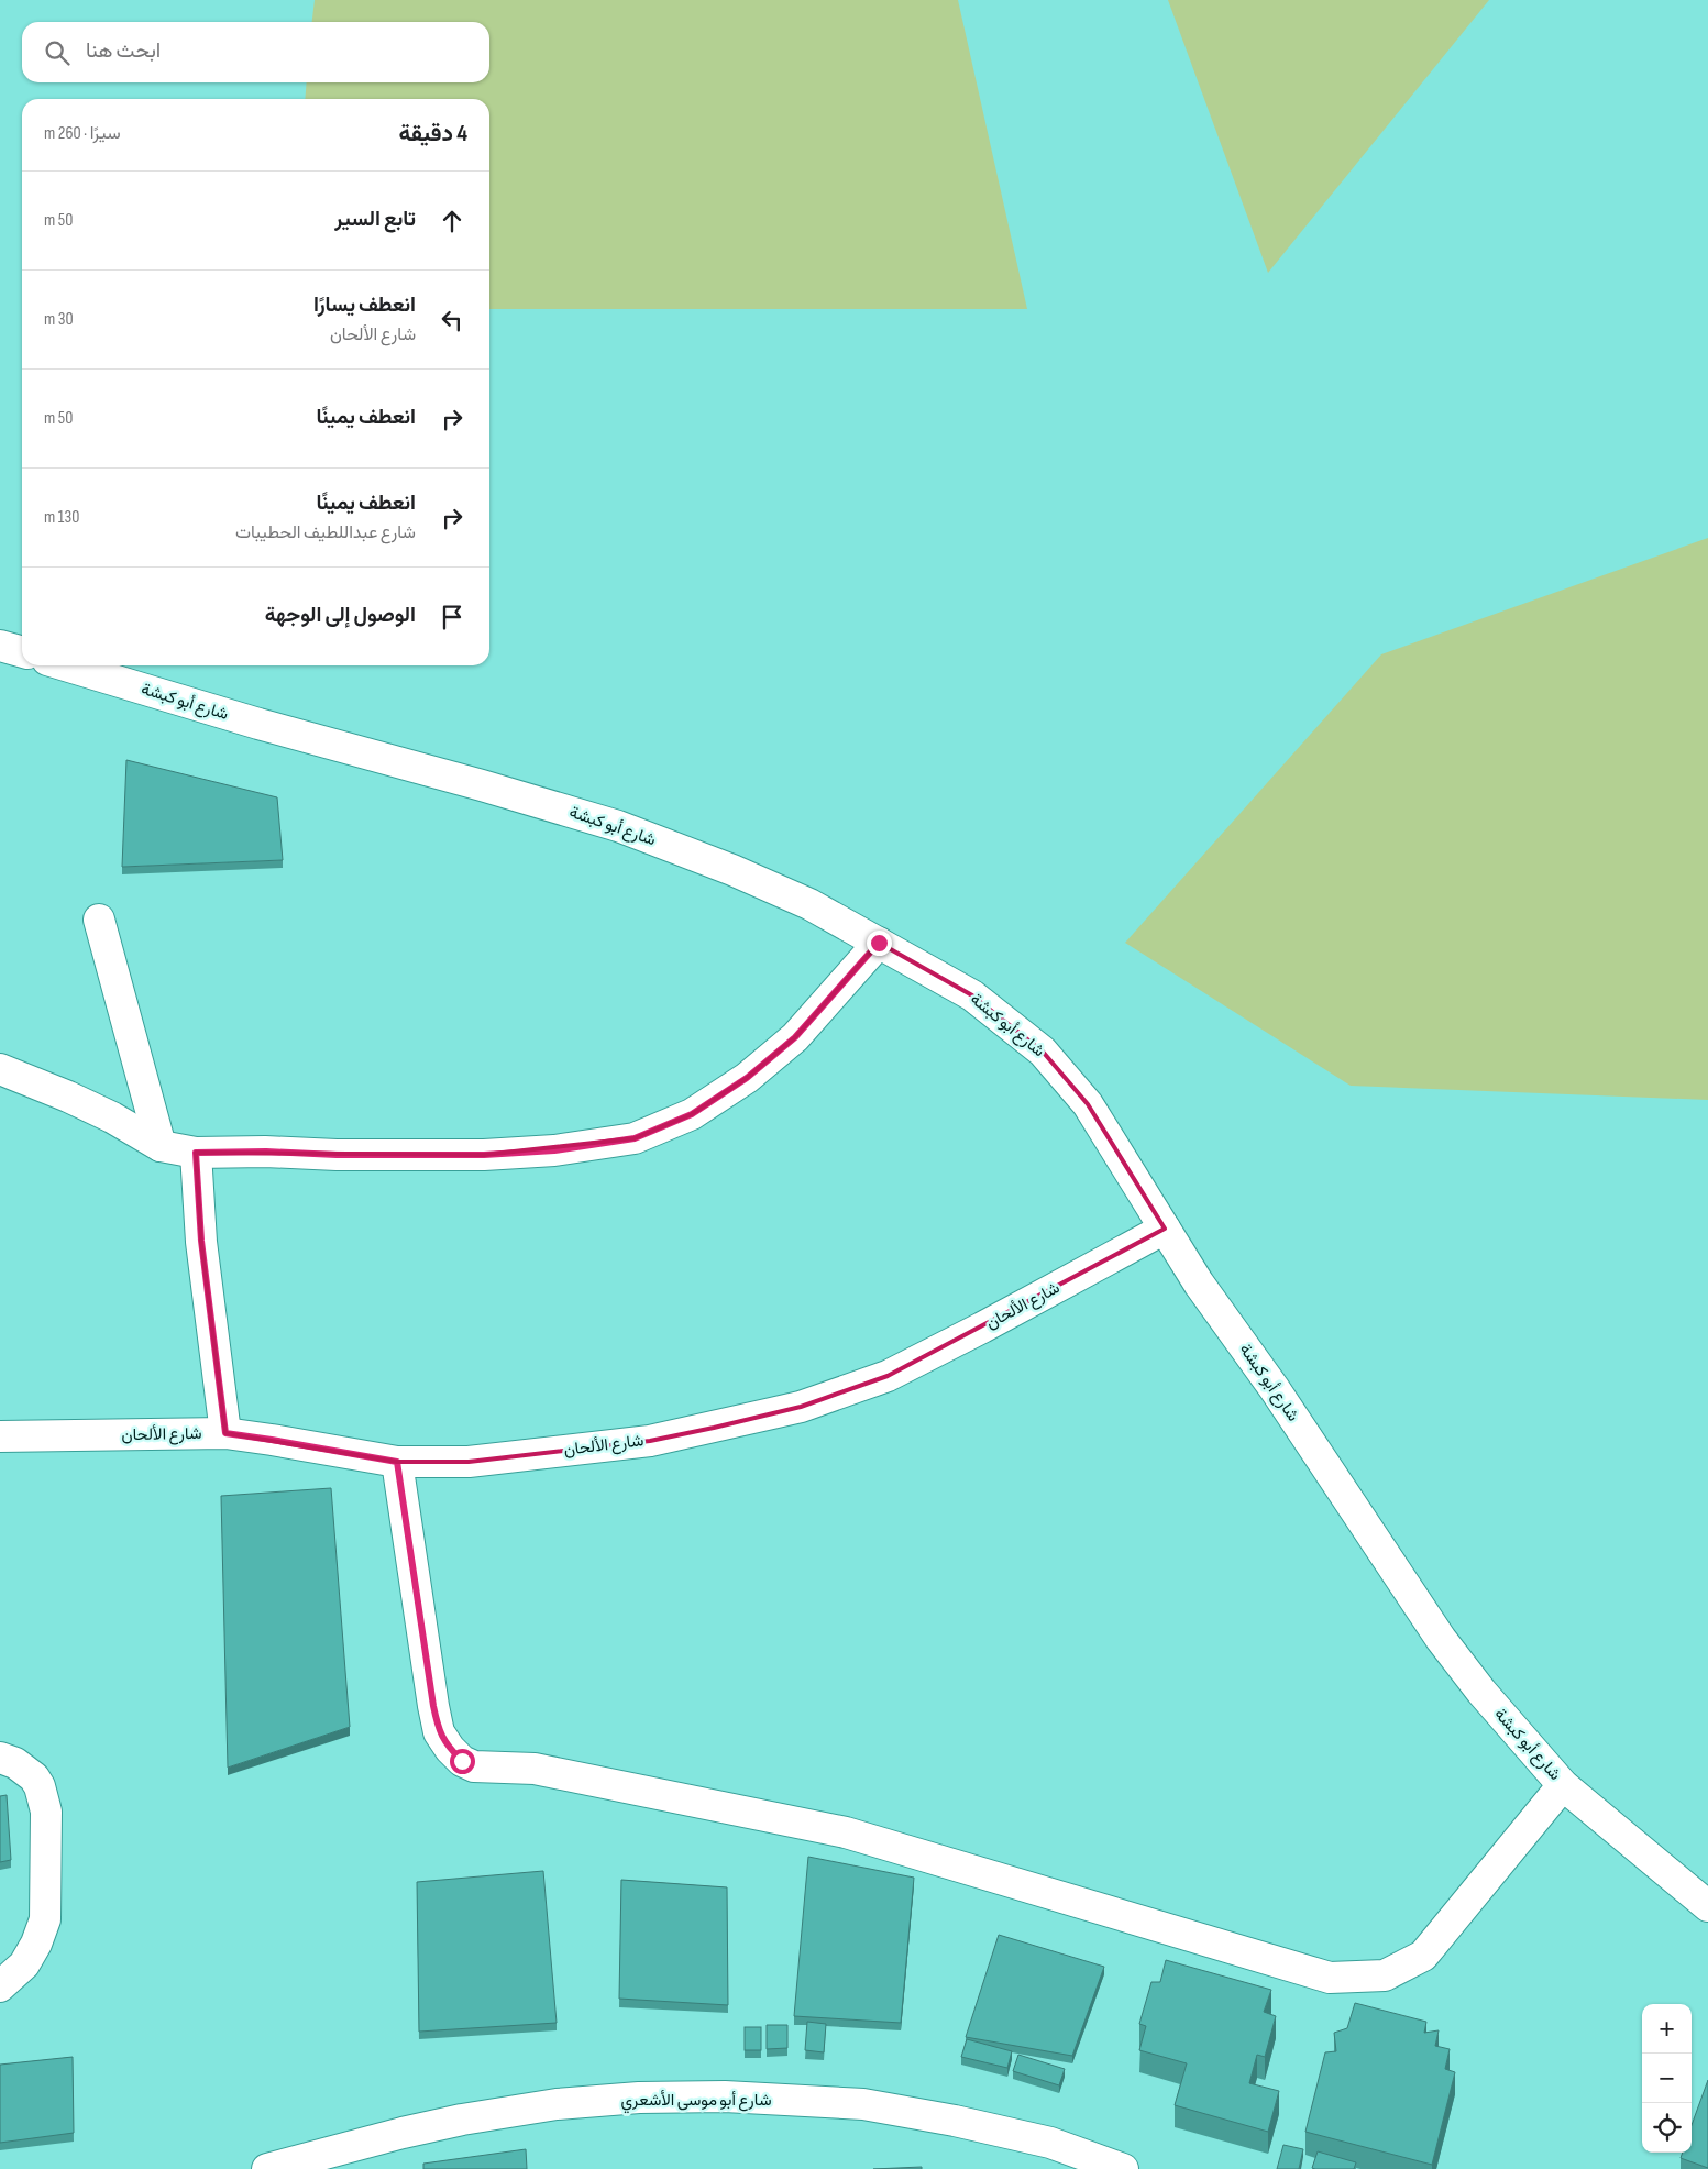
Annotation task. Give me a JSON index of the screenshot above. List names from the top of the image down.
{
  "streets": {
    "street": ["شارع أبو كبشة", "شارع الألحان", "شارع أبو موسى الأشعري"]
  },
  "crossings": [
    ["شارع أبو كبشة", "شارع الألحان"]
  ],
  "page": {
    "search": "ابحث هنا",
    "heading": ["4 دقيقة", "سيرًا · 260 m"],
    "list": [
      ["تابع السير", "50 m"],
      ["انعطف يسارًا", "شارع الألحان", "30 m"],
      ["انعطف يمينًا", "50 m"],
      ["انعطف يمينًا", "شارع عبداللطيف الحطيبات", "130 m"],
      "الوصول إلى الوجهة"
    ],
    "map_buttons": ["+", "−"]
  }
}
